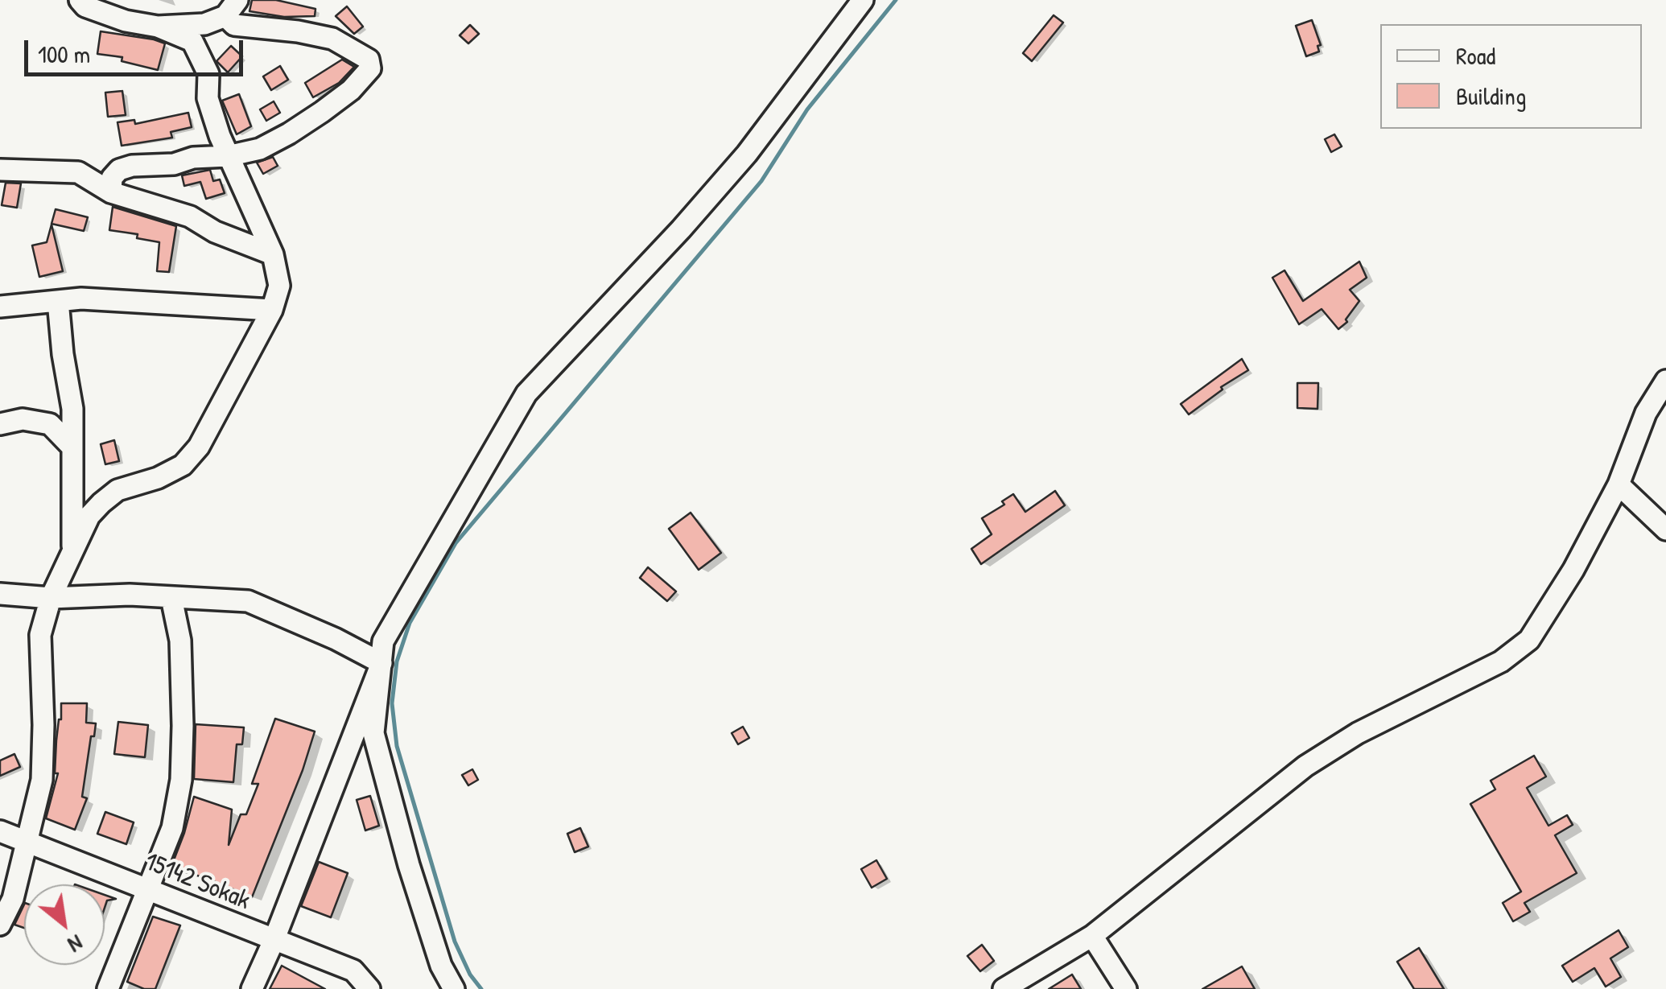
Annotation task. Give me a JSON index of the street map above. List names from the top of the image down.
{
  "streets": {
    "street": ["15142 Sokak"]
  },
  "legend": ["Road", "Building"],
  "scale_bar": "100 m",
  "north": "bottom right"
}
